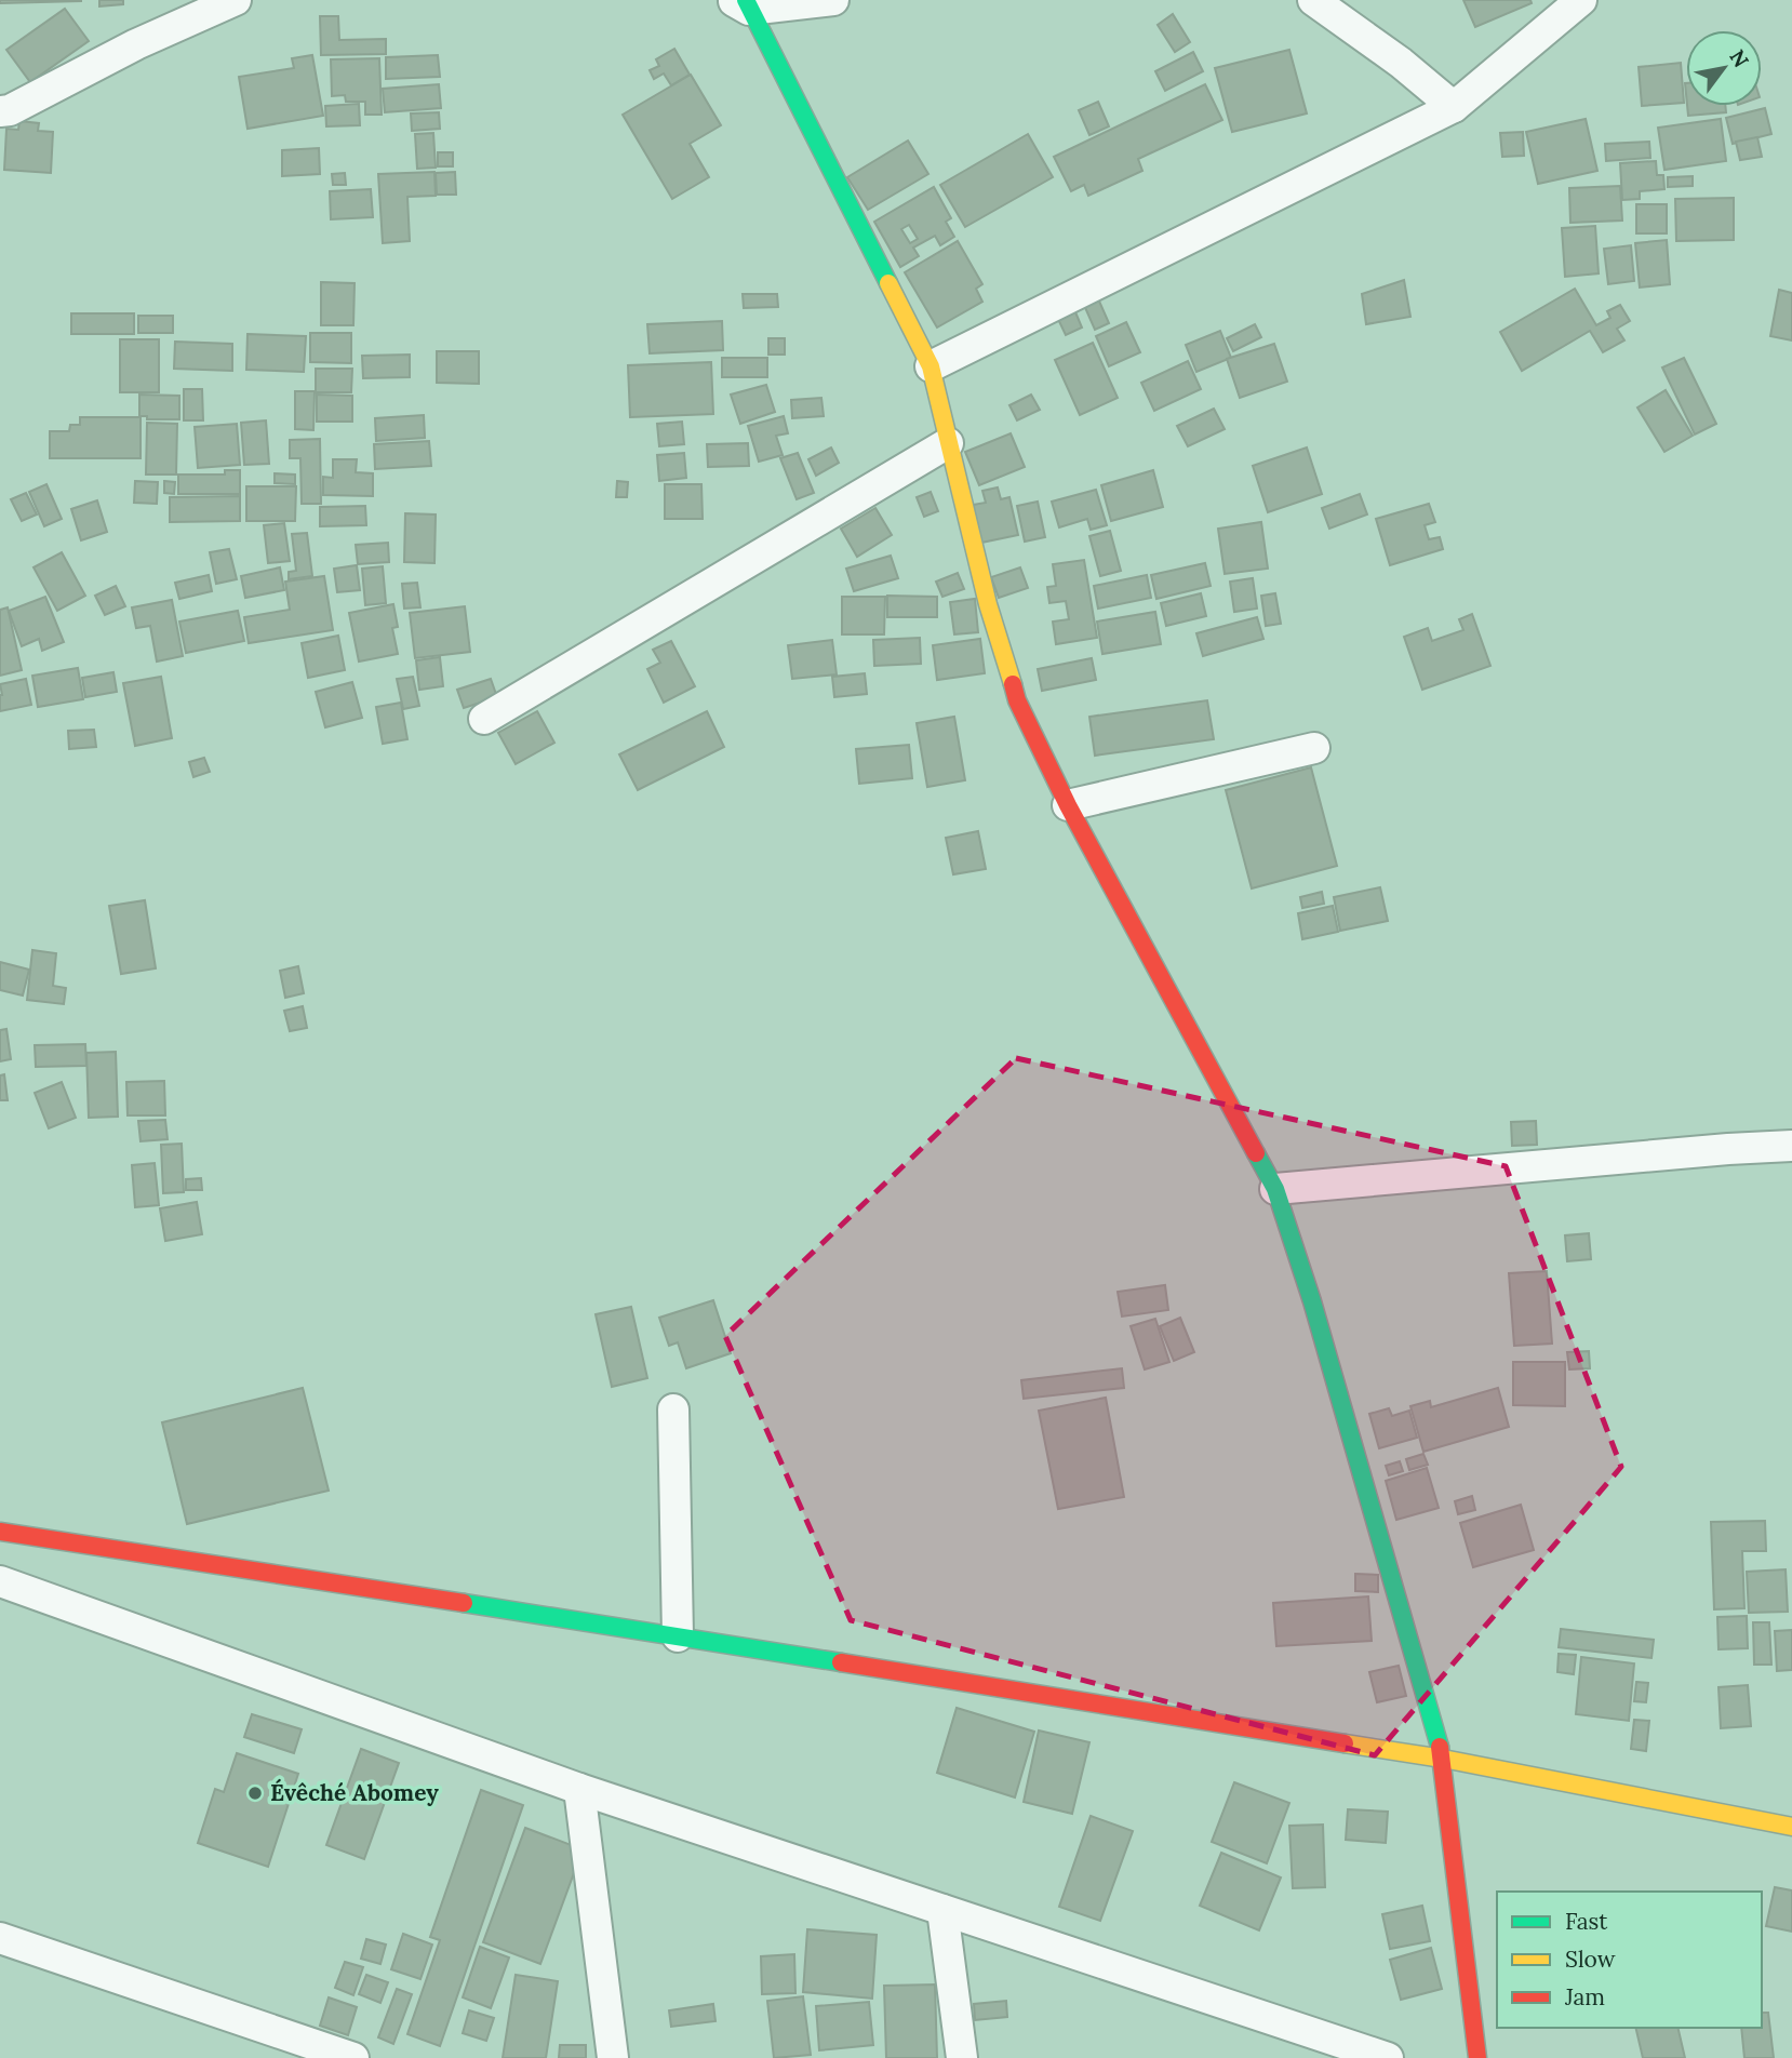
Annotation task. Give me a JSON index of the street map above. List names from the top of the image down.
{
  "places": ["Évêché Abomey"],
  "legend": ["Fast", "Slow", "Jam"],
  "north": "top right"
}
